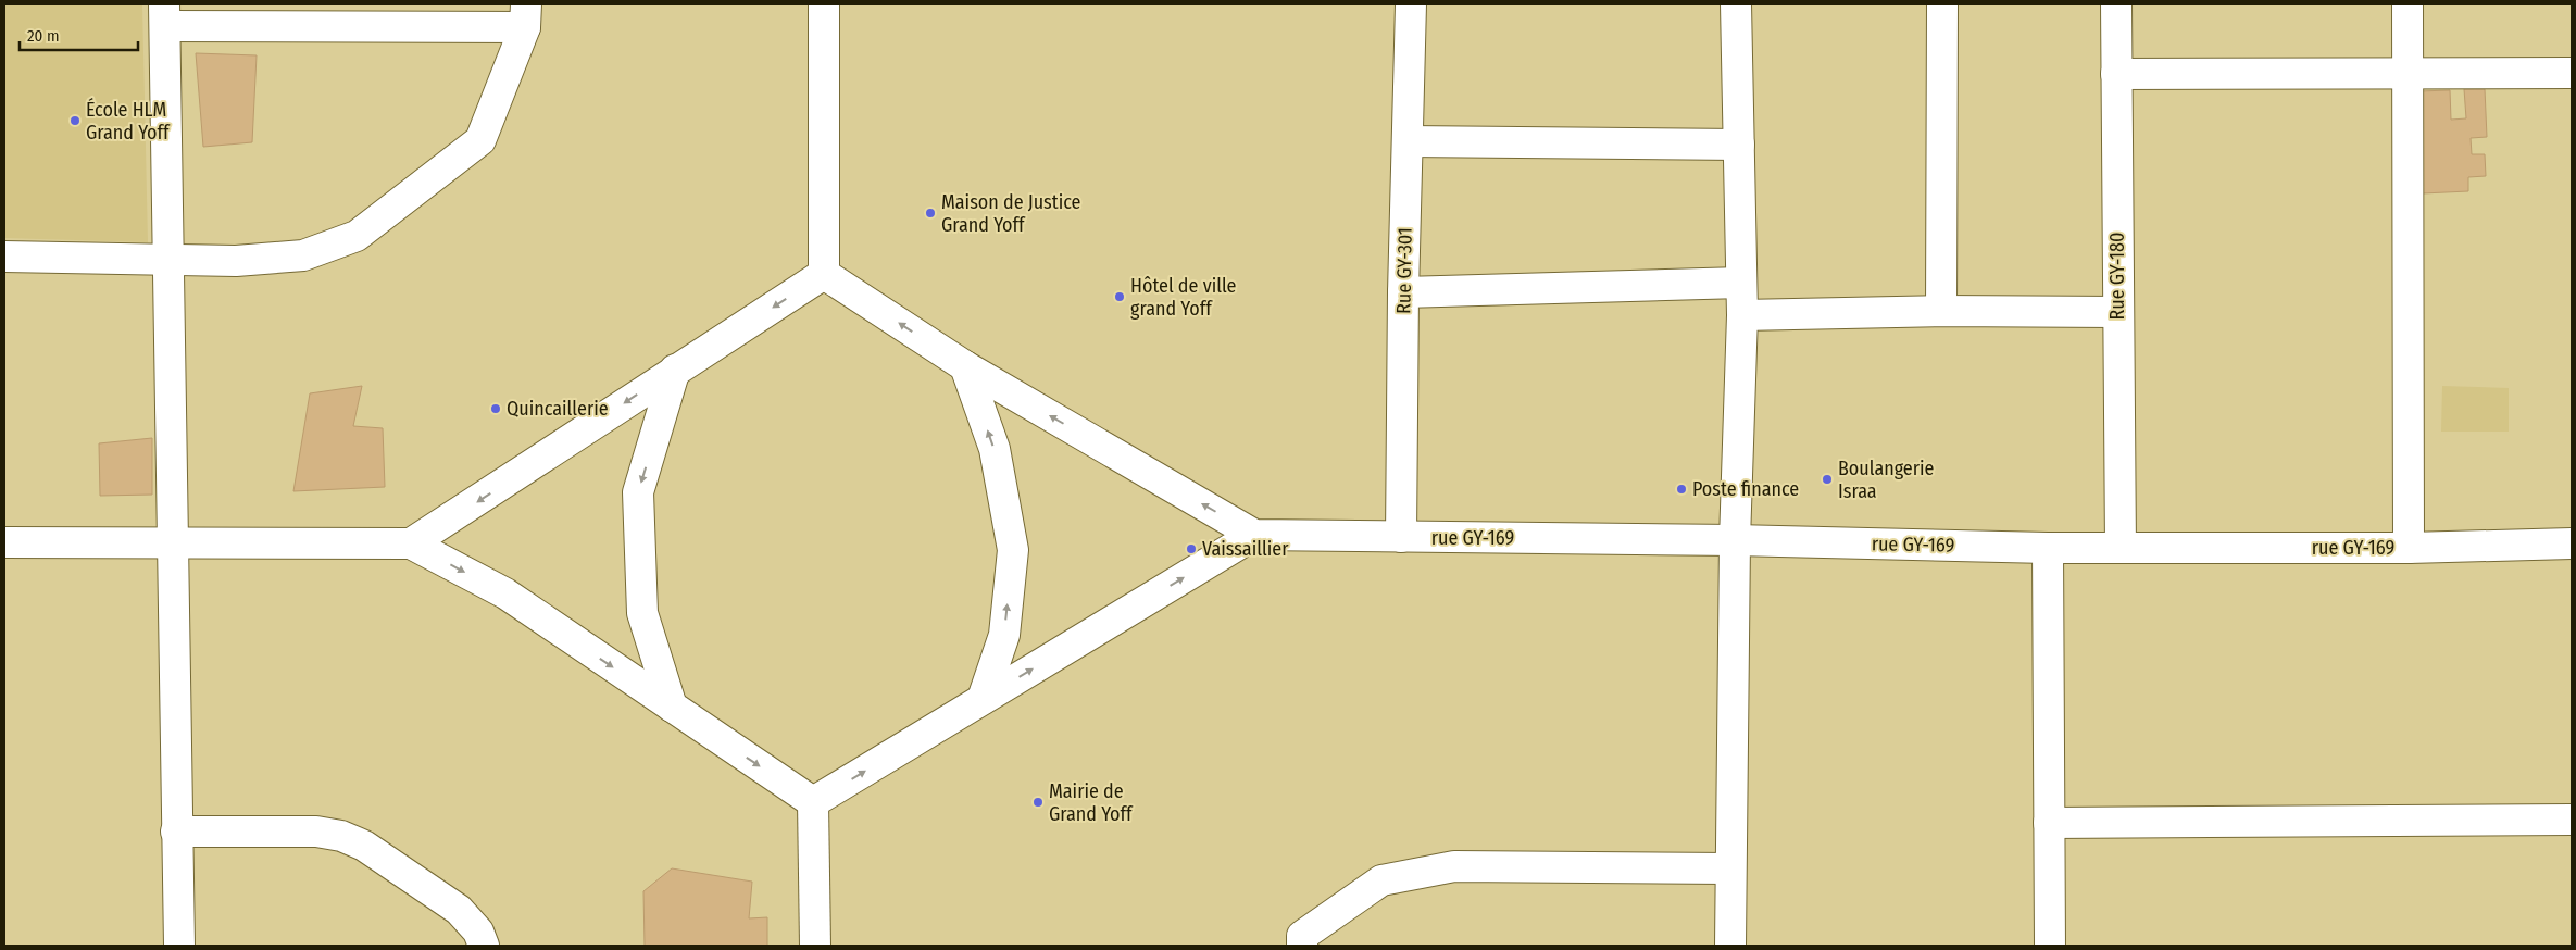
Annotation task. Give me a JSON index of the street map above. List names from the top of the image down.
{
  "streets": {
    "street": ["Rue GY-301", "Rue GY-180", "rue GY-169"]
  },
  "crossings": [
    ["Rue GY-301", "rue GY-169"],
    ["Rue GY-180", "rue GY-169"]
  ],
  "places": [
    "École HLM Grand Yoff",
    "Maison de Justice Grand Yoff",
    "Hôtel de ville grand Yoff",
    "Quincaillerie",
    "Boulangerie Israa",
    "Poste finance",
    "Vaissaillier",
    "Mairie de Grand Yoff"
  ],
  "scale_bar": "20 m"
}
